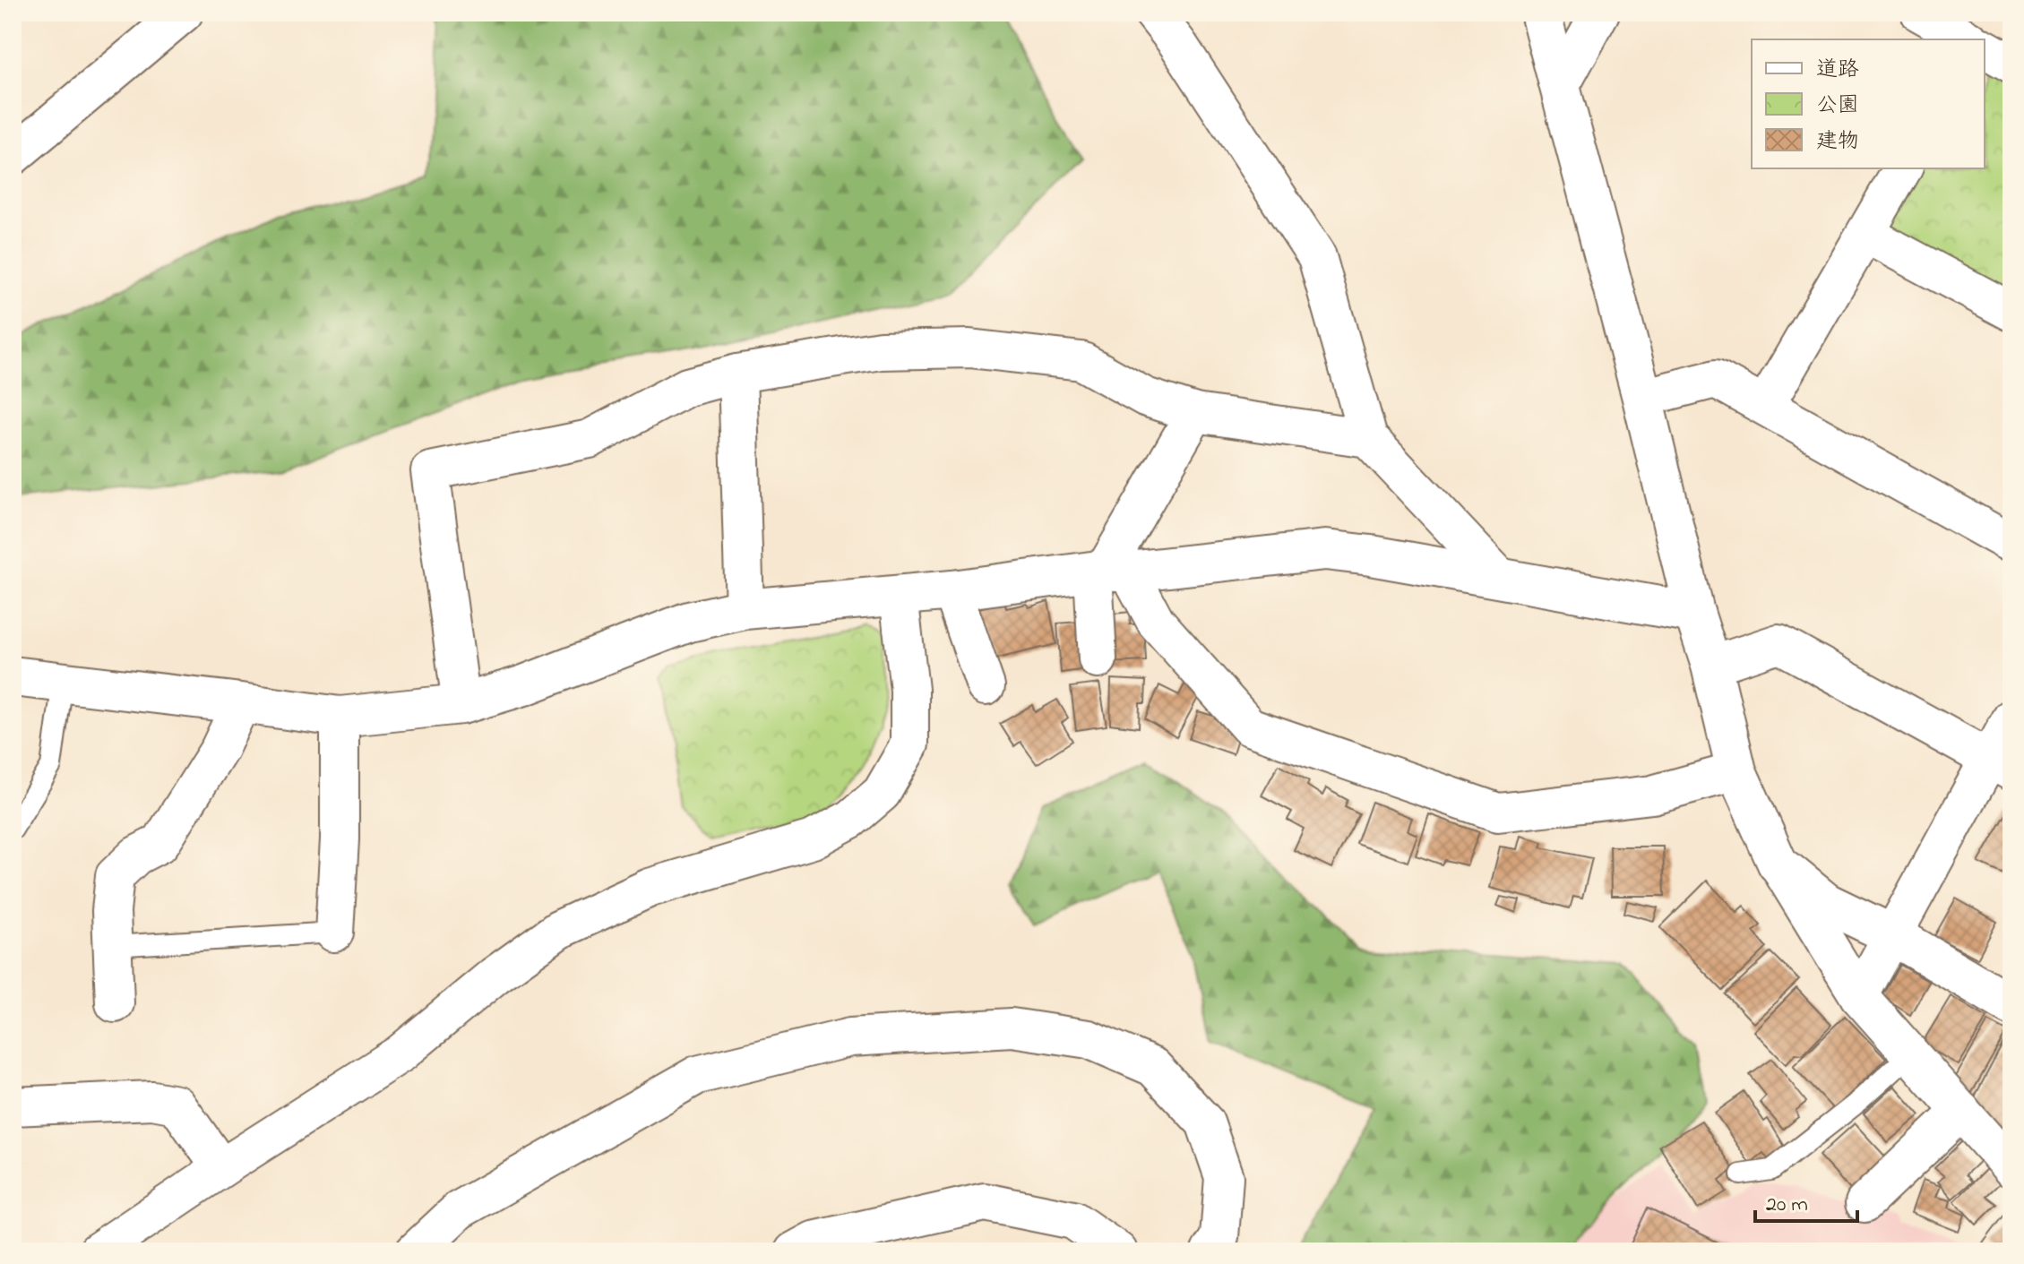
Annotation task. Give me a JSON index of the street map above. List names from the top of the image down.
{
  "legend": ["道路", "公園", "建物"],
  "scale_bar": "20 m"
}
